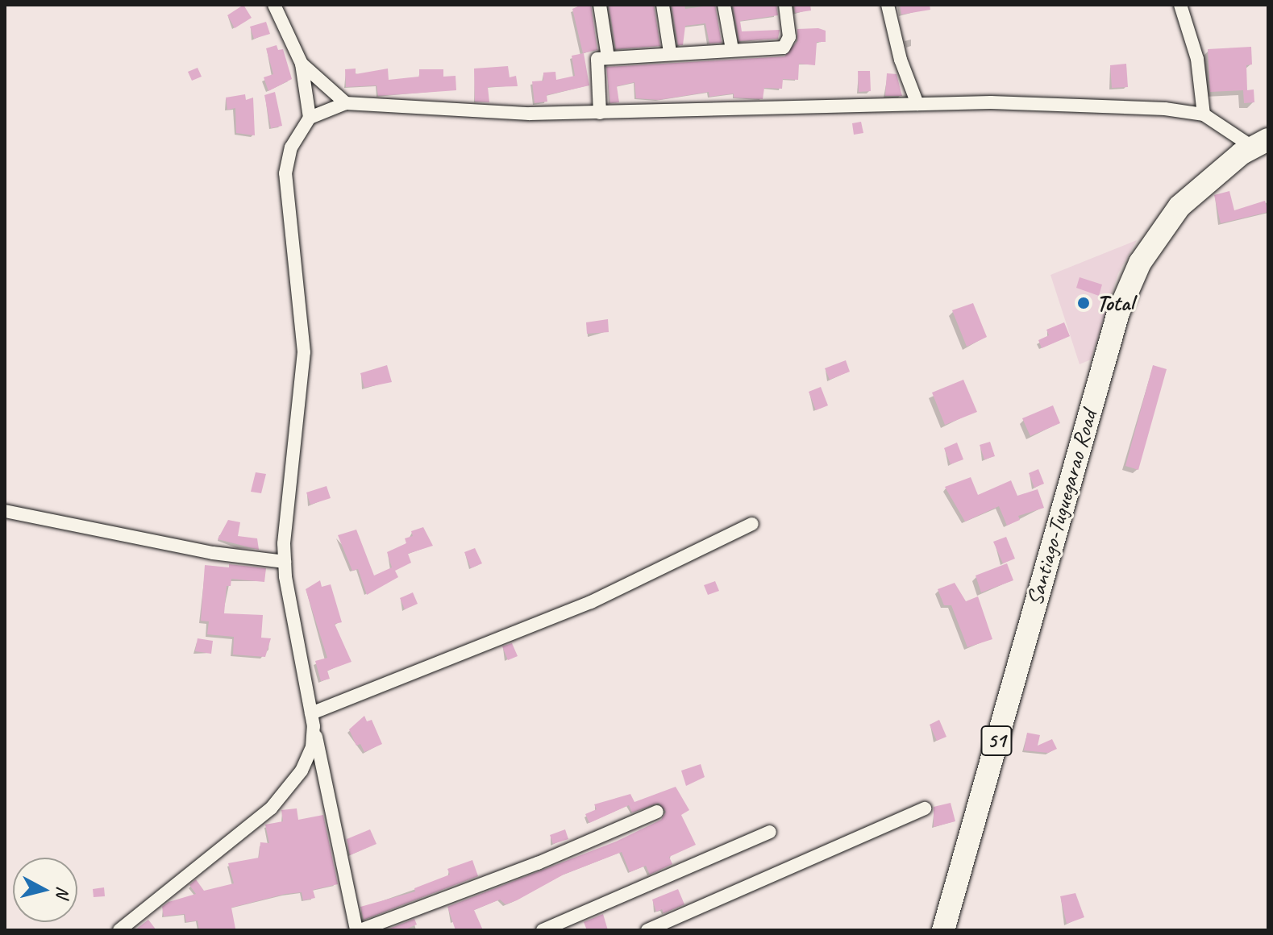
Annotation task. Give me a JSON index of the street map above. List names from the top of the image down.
{
  "streets": {
    "highway": ["Santiago-Tuguegarao Road", "51"]
  },
  "places": ["Total"],
  "north": "right"
}
